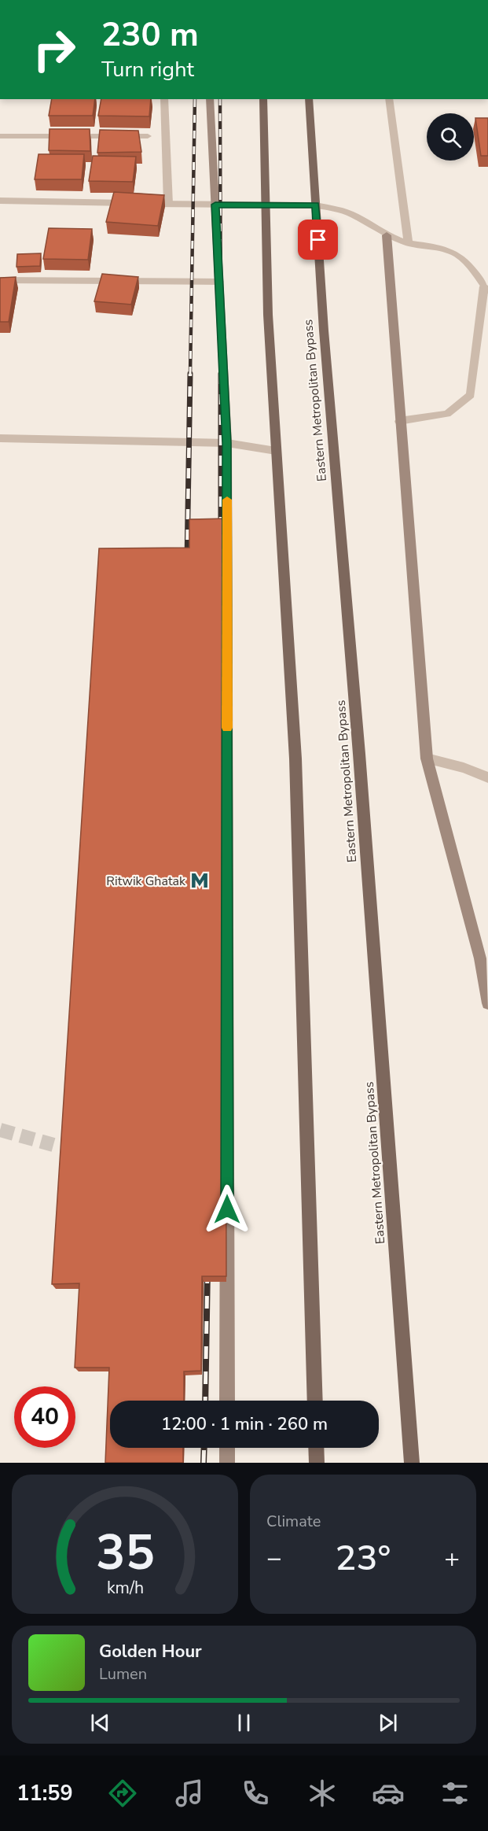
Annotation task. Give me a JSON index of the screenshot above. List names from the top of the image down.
{
  "streets": {
    "main road": ["Eastern Metropolitan Bypass"]
  },
  "places": {
    "metro station": ["Ritwik Ghatak"]
  },
  "page": {
    "turn": ["230 m", "Turn right"],
    "limit": "40",
    "trip": "12:00 · 1 min · 260 m",
    "tile": "Climate",
    "heat": ["−", "23°", "+"],
    "song": ["Golden Hour", "Lumen"],
    "tabs": "11:59",
    "gauge": ["35", "km/h"]
  }
}
